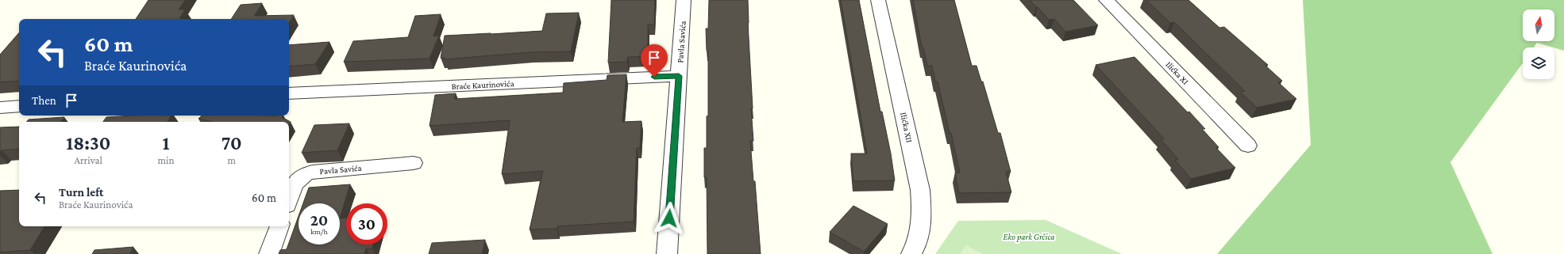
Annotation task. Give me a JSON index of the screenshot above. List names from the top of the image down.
{
  "streets": {
    "street": [
      "Pavla Savića",
      "Ilićka XI",
      "Braće Kaurinovića",
      "Ilićka XII"
    ]
  },
  "crossings": [
    ["Pavla Savića", "Braće Kaurinovića"]
  ],
  "parks": ["Eko park Grčica"],
  "north": "top",
  "page": {
    "turn": ["60 m", "Braće Kaurinovića"],
    "then": "Then",
    "eta": [
      "18:30",
      "Arrival",
      "1",
      "min",
      "70",
      "m"
    ],
    "list": [
      {
        "name": "Turn left",
        "note": "Braće Kaurinovića",
        "value": "60 m"
      }
    ],
    "speed": "20 km/h",
    "limit": "30"
  }
}
